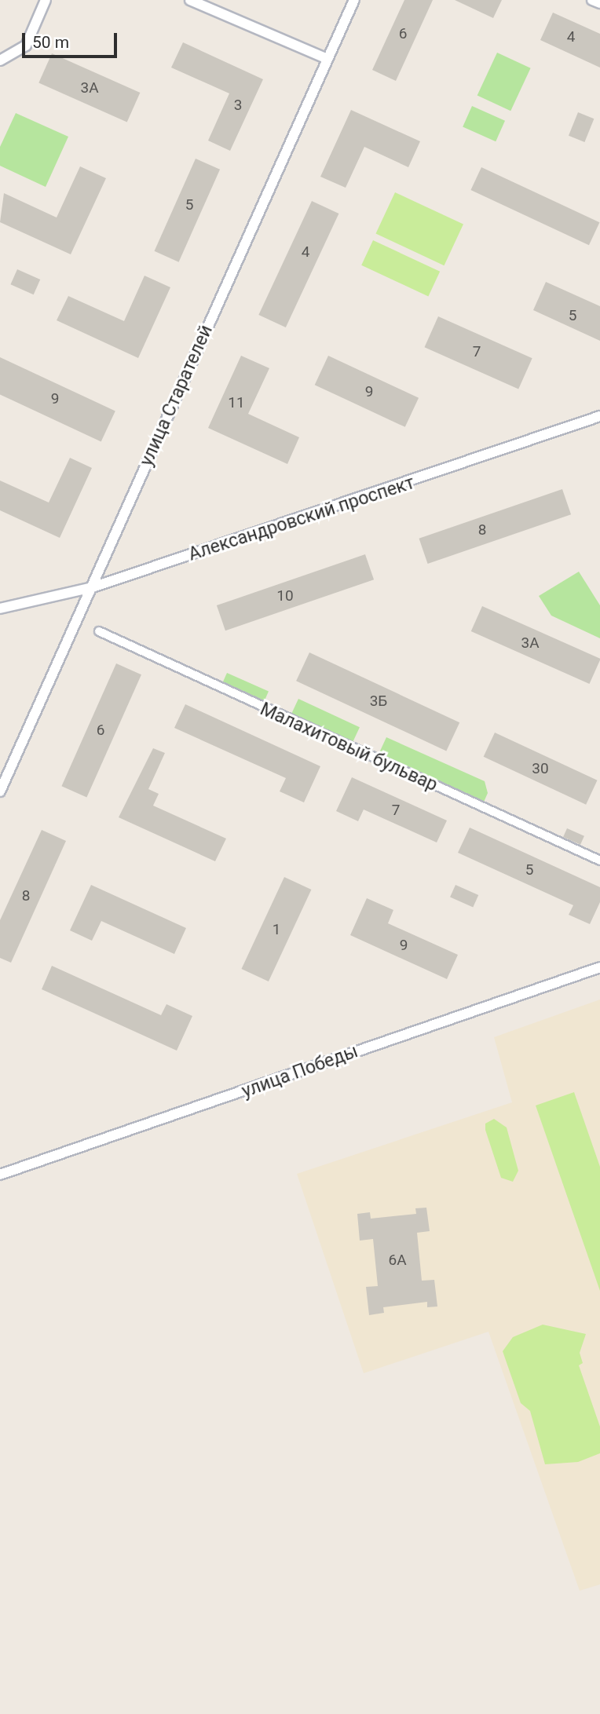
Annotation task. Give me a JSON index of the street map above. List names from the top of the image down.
{
  "streets": {
    "street": [
      "улица Старателей",
      "Александровский проспект",
      "Малахитовый бульвар",
      "улица Победы"
    ]
  },
  "crossings": [
    ["улица Старателей", "Александровский проспект"]
  ],
  "house_numbers": [
    "6",
    "4",
    "3А",
    "3",
    "5",
    "4",
    "5",
    "7",
    "9",
    "9",
    "11",
    "8",
    "10",
    "3А",
    "3Б",
    "6",
    "30",
    "7",
    "5",
    "8",
    "1",
    "9",
    "6А"
  ],
  "scale_bar": "50 m"
}
